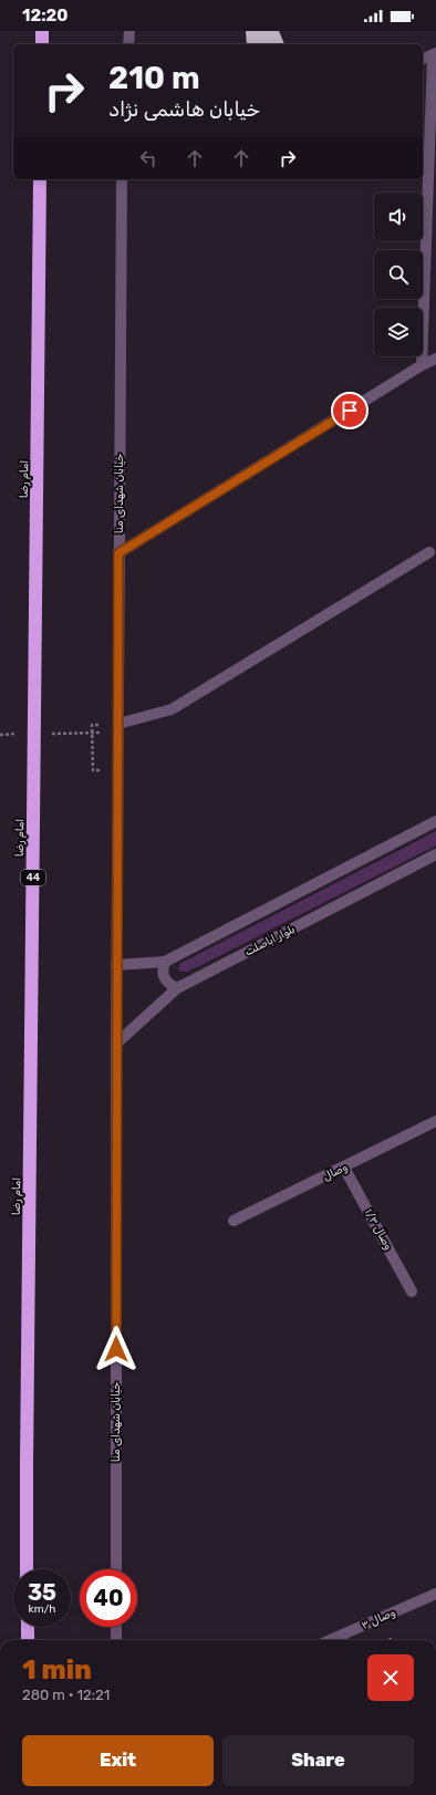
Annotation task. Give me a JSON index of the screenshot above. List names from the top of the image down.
{
  "streets": {
    "highway": ["امام رضا", "44"],
    "street": [
      "خیابان شهدای منا",
      "بلوار اباصلت",
      "وصال",
      "وصال ۱/۳",
      "وصال ۳"
    ]
  },
  "crossings": [
    ["خیابان شهدای منا", "بلوار اباصلت"],
    ["وصال", "وصال ۱/۳"]
  ],
  "page": {
    "status": "12:20",
    "turn": ["210 m", "خیابان هاشمی نژاد"],
    "speed": "35 km/h",
    "limit": "40",
    "heading": ["1 min", "280 m · 12:21"],
    "buttons": ["Exit", "Share"]
  }
}
